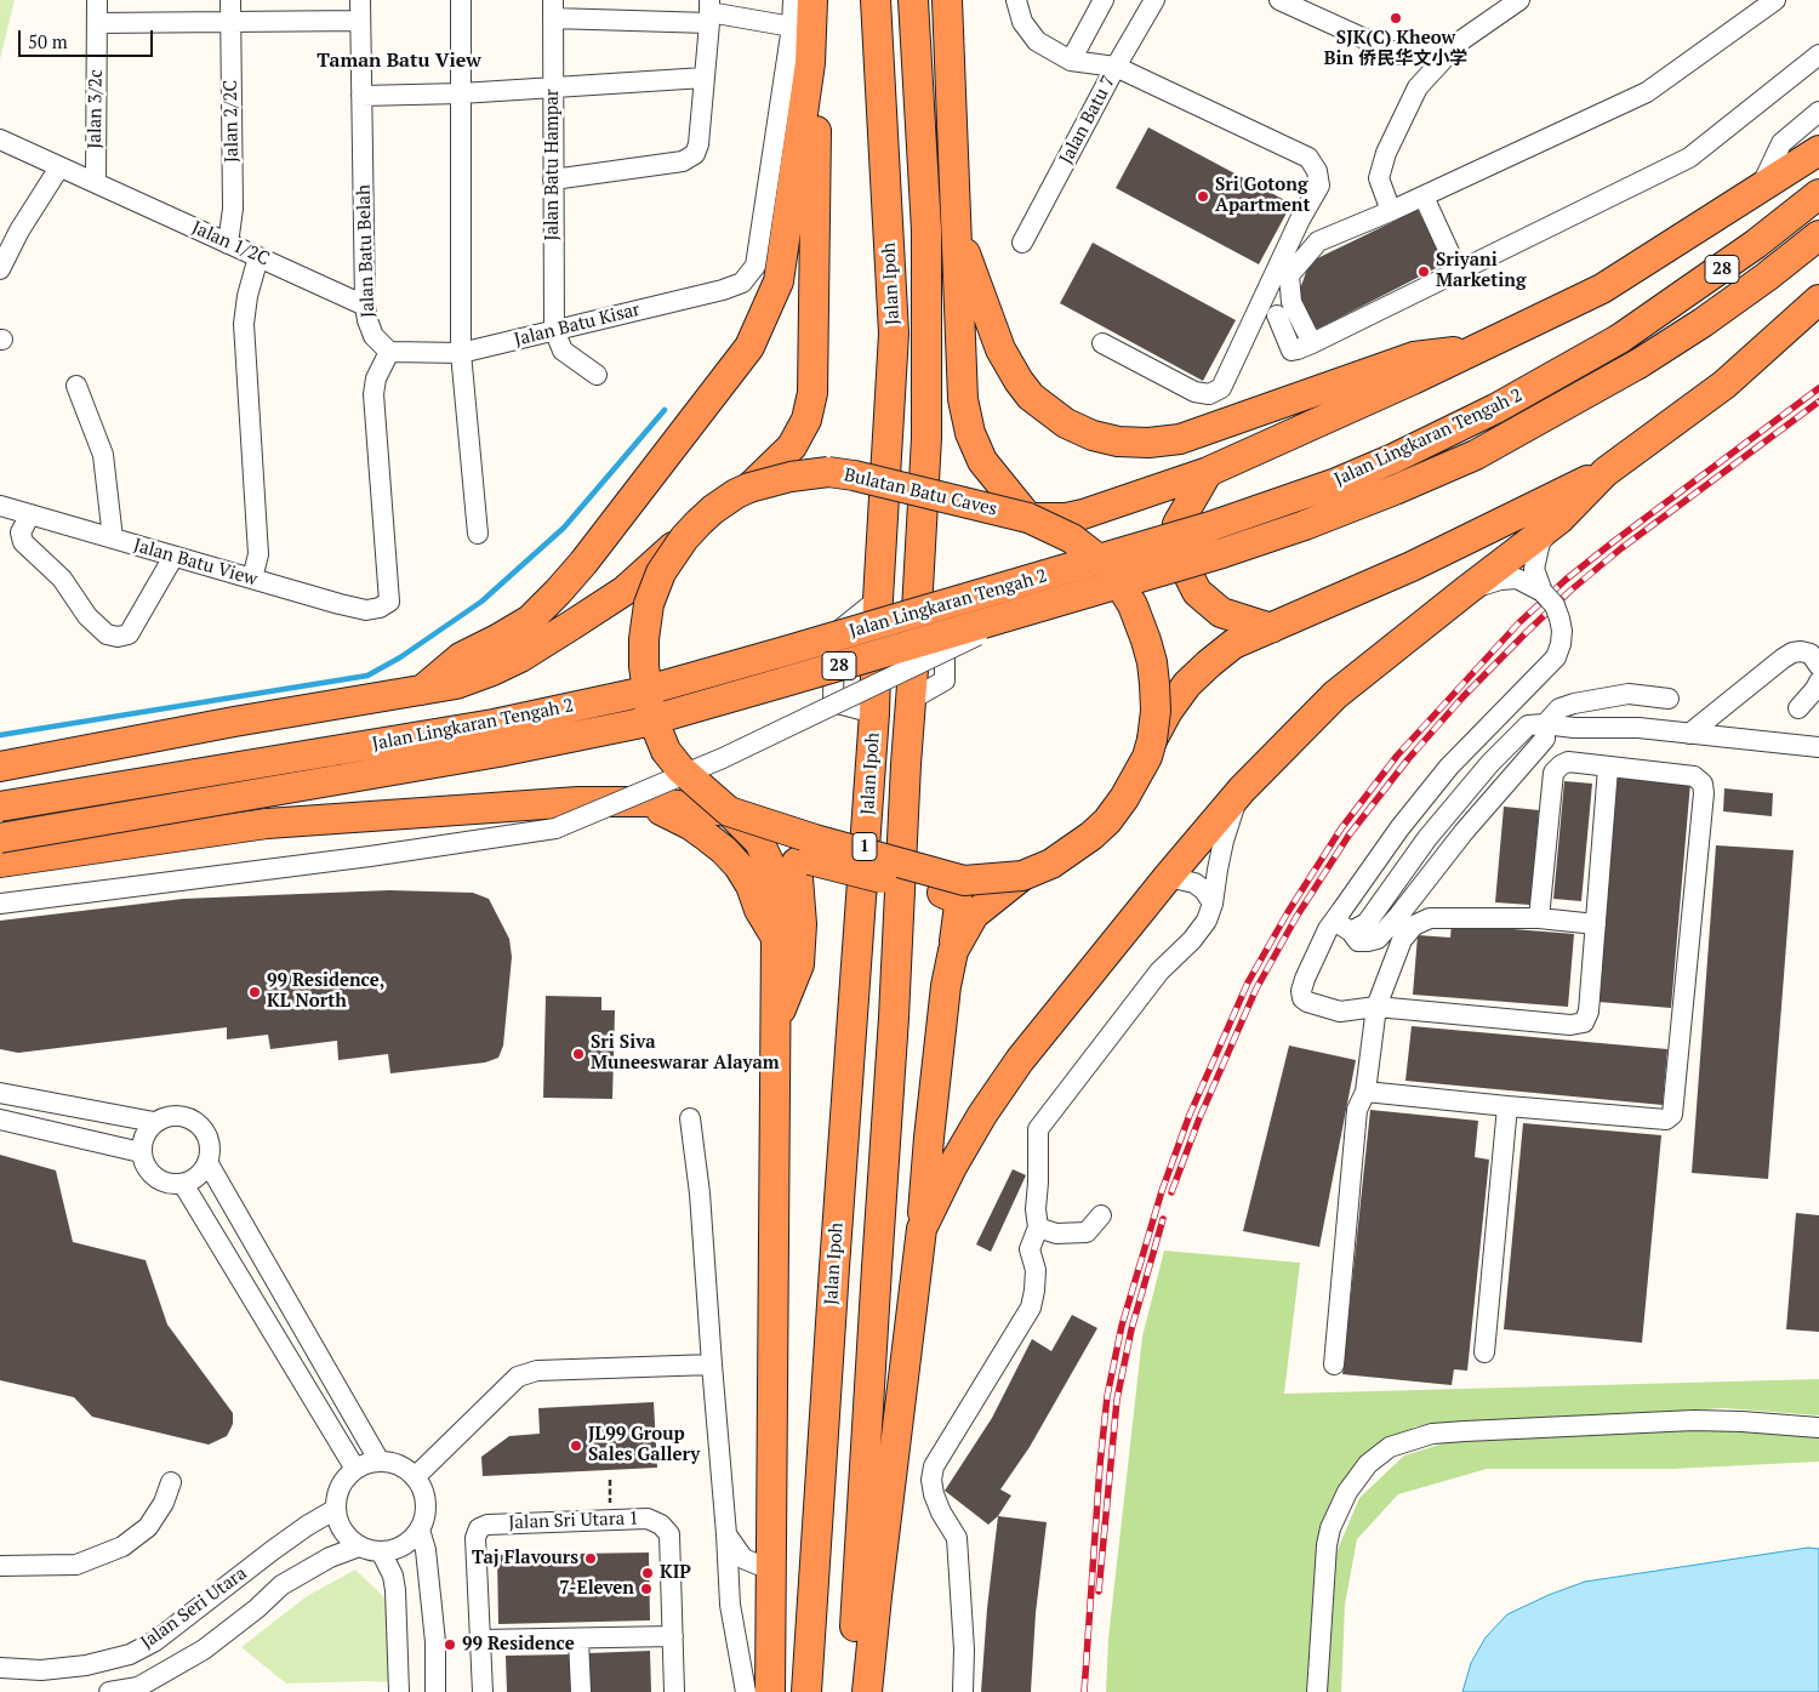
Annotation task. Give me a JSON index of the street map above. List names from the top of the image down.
{
  "streets": {
    "highway": [
      "28",
      "Jalan Ipoh",
      "Jalan Lingkaran Tengah 2",
      "Bulatan Batu Caves",
      "1"
    ],
    "street": [
      "Jalan 3/2c",
      "Jalan Batu 7",
      "Jalan 2/2C",
      "Jalan Batu Hampar",
      "Jalan 1/2C",
      "Jalan Batu Belah",
      "Jalan Batu Kisar",
      "Jalan Batu View",
      "Jalan Sri Utara 1",
      "Jalan Seri Utara"
    ]
  },
  "crossings": [
    ["Jalan 3/2c", "Jalan 1/2C"],
    ["Jalan 2/2C", "Jalan 1/2C"],
    ["Jalan Batu Hampar", "Jalan Batu Kisar"],
    ["Jalan 1/2C", "Jalan Batu Belah"],
    ["Jalan Batu Belah", "Jalan Batu Kisar"],
    ["Jalan Batu Belah", "Jalan Batu View"],
    ["Jalan Batu Kisar", "Jalan Batu View"]
  ],
  "districts": ["Taman Batu View"],
  "places": [
    "SJK(C) Kheow Bin 侨民华文小学",
    "Sri Gotong Apartment",
    "Sriyani Marketing",
    "99 Residence, KL North",
    "Sri Siva Muneeswarar Alayam",
    "JL99 Group Sales Gallery",
    "Taj Flavours",
    "KIP",
    "7-Eleven",
    "99 Residence"
  ],
  "scale_bar": "50 m"
}
